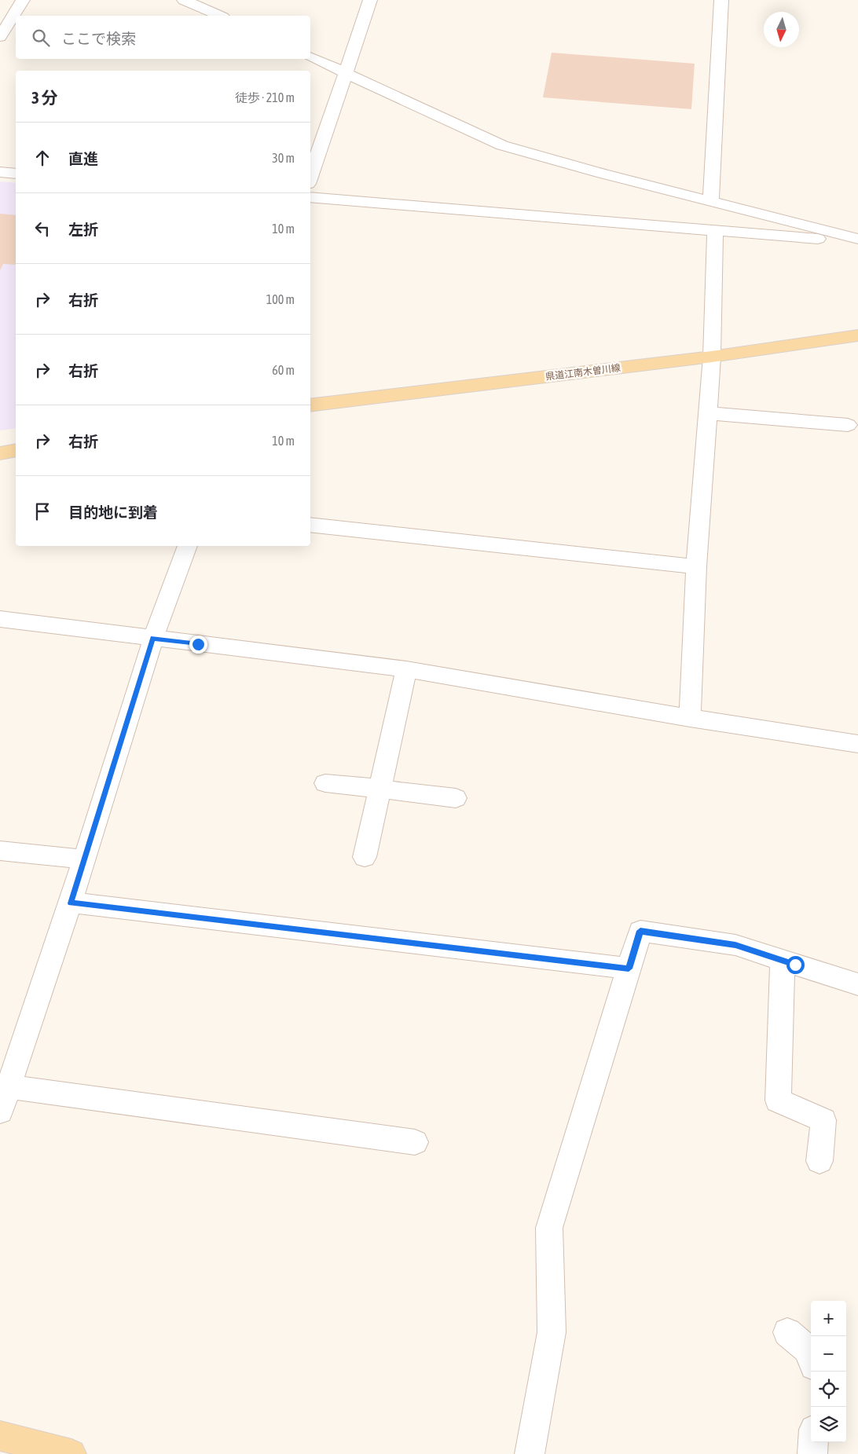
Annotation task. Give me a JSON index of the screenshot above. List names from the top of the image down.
{
  "streets": {
    "main road": ["県道江南木曽川線"]
  },
  "north": "bottom",
  "page": {
    "search": "ここで検索",
    "heading": ["3 分", "徒歩 · 210 m"],
    "list": [
      ["直進", "30 m"],
      ["左折", "10 m"],
      ["右折", "100 m"],
      ["右折", "60 m"],
      ["右折", "10 m"],
      "目的地に到着"
    ],
    "map_buttons": ["+", "−"]
  }
}
